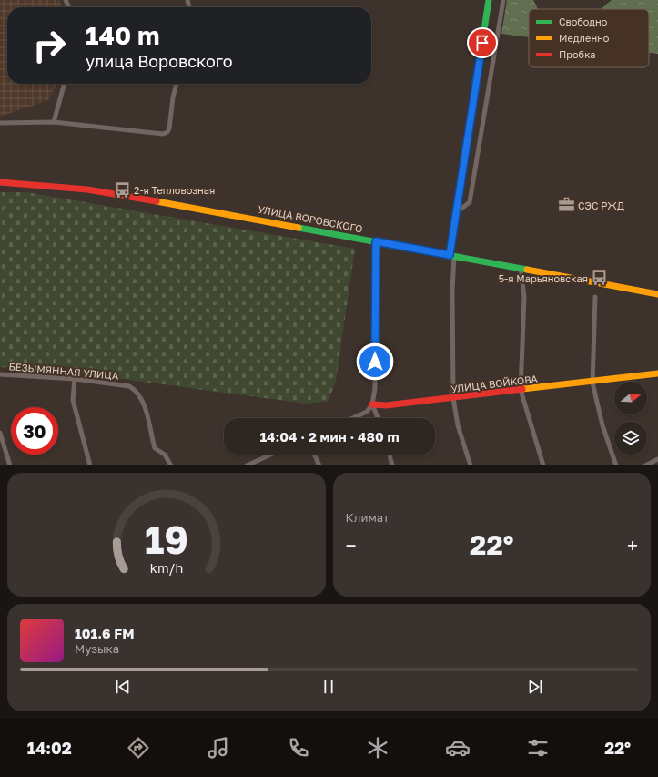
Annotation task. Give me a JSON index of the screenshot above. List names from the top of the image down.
{
  "streets": {
    "main road": ["УЛИЦА ВОРОВСКОГО", "УЛИЦА ВОЙКОВА"],
    "street": ["БЕЗЫМЯННАЯ УЛИЦА"]
  },
  "places": {
    "bus stop": ["2-я Тепловозная", "5-я Марьяновская"],
    "office": ["СЭС РЖД"]
  },
  "legend": ["Свободно", "Медленно", "Пробка"],
  "north": "right",
  "page": {
    "turn": ["140 m", "улица Воровского"],
    "limit": "30",
    "trip": "14:04 · 2 мин · 480 m",
    "tile": "Климат",
    "heat": ["−", "22°", "+"],
    "song": ["101.6 FM", "Музыка"],
    "tabs": ["14:02", "22°"],
    "gauge": ["19", "km/h"]
  }
}
